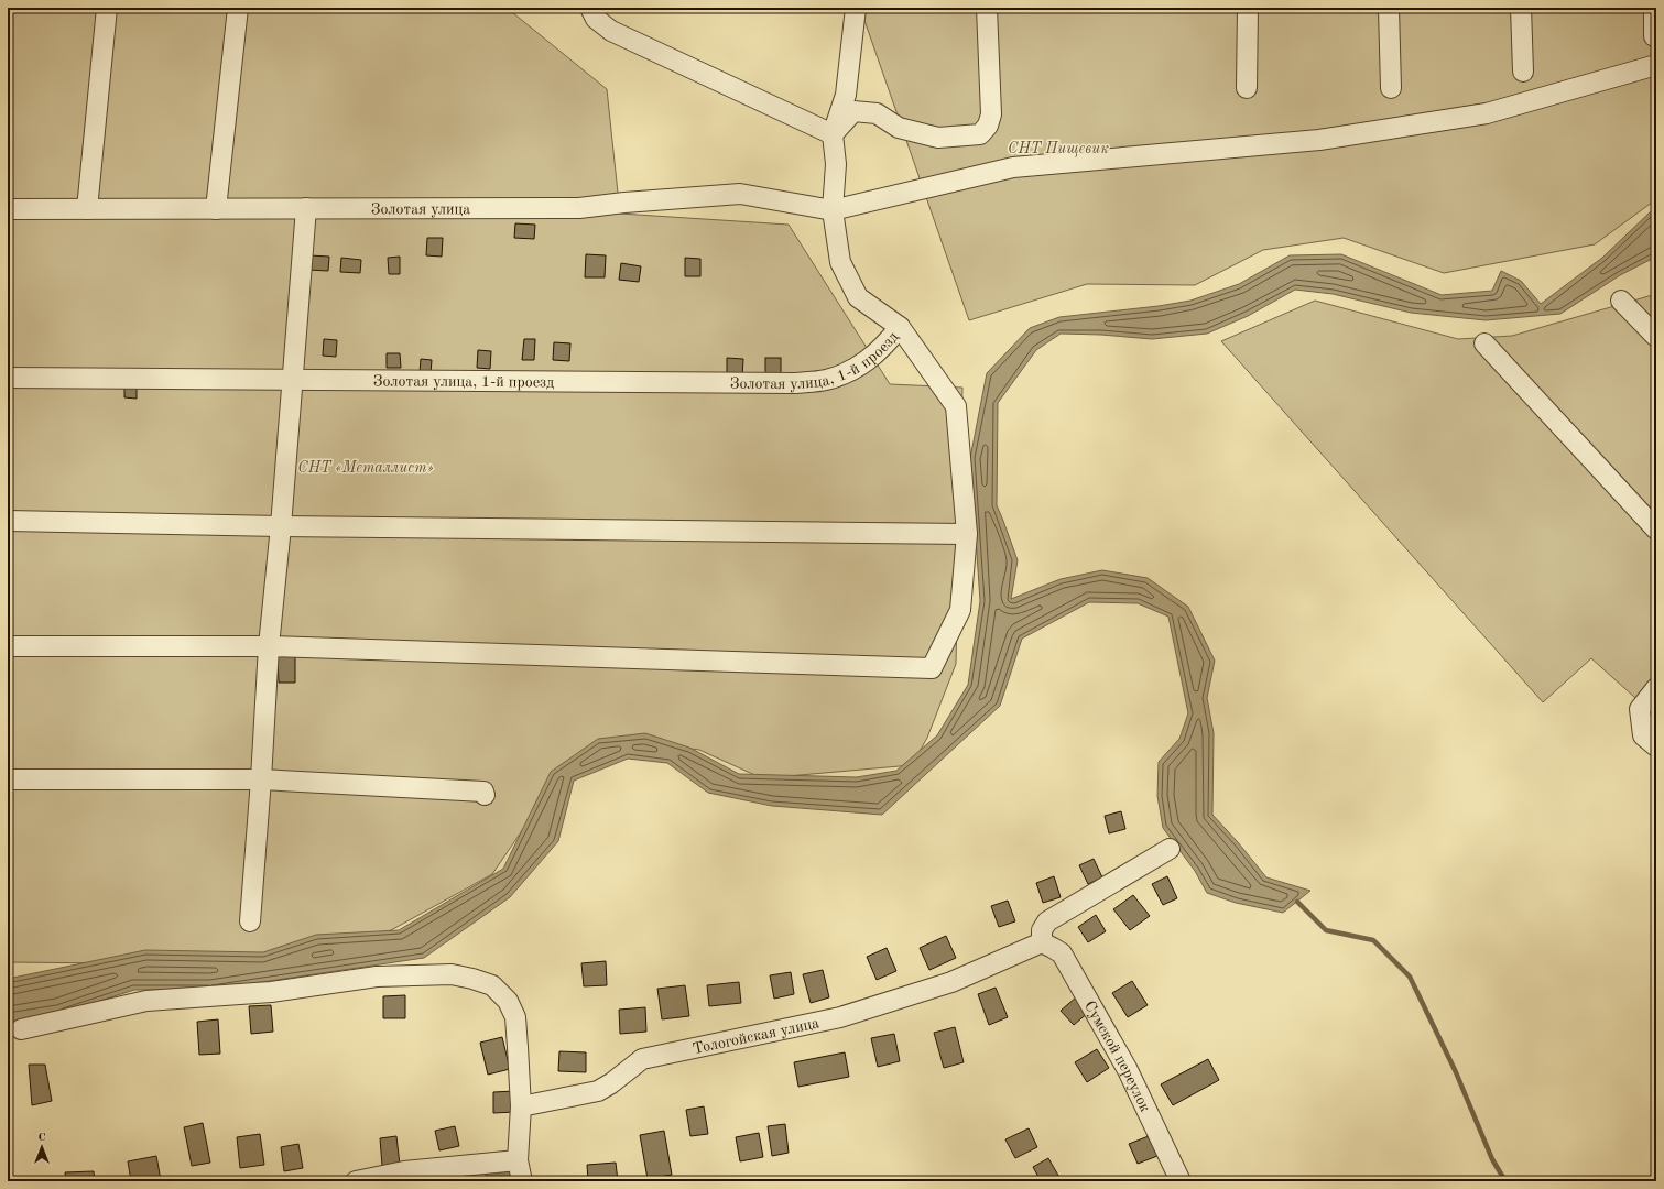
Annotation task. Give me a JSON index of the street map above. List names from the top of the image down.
{
  "streets": {
    "street": [
      "Золотая улица",
      "Золотая улица, 1-й проезд",
      "Тологойская улица",
      "Сумской переулок"
    ]
  },
  "crossings": [
    ["Тологойская улица", "Сумской переулок"]
  ],
  "parks": ["СНТ Пищевик", "СНТ «Металлист»"],
  "north": "top"
}
